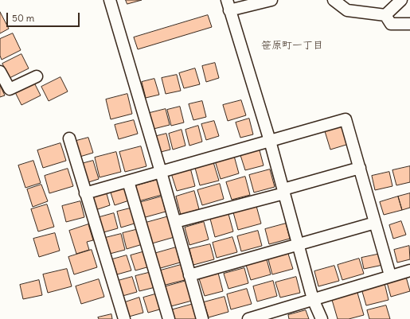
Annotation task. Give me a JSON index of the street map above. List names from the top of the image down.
{
  "districts": ["笹原町一丁目"],
  "scale_bar": "50 m"
}
